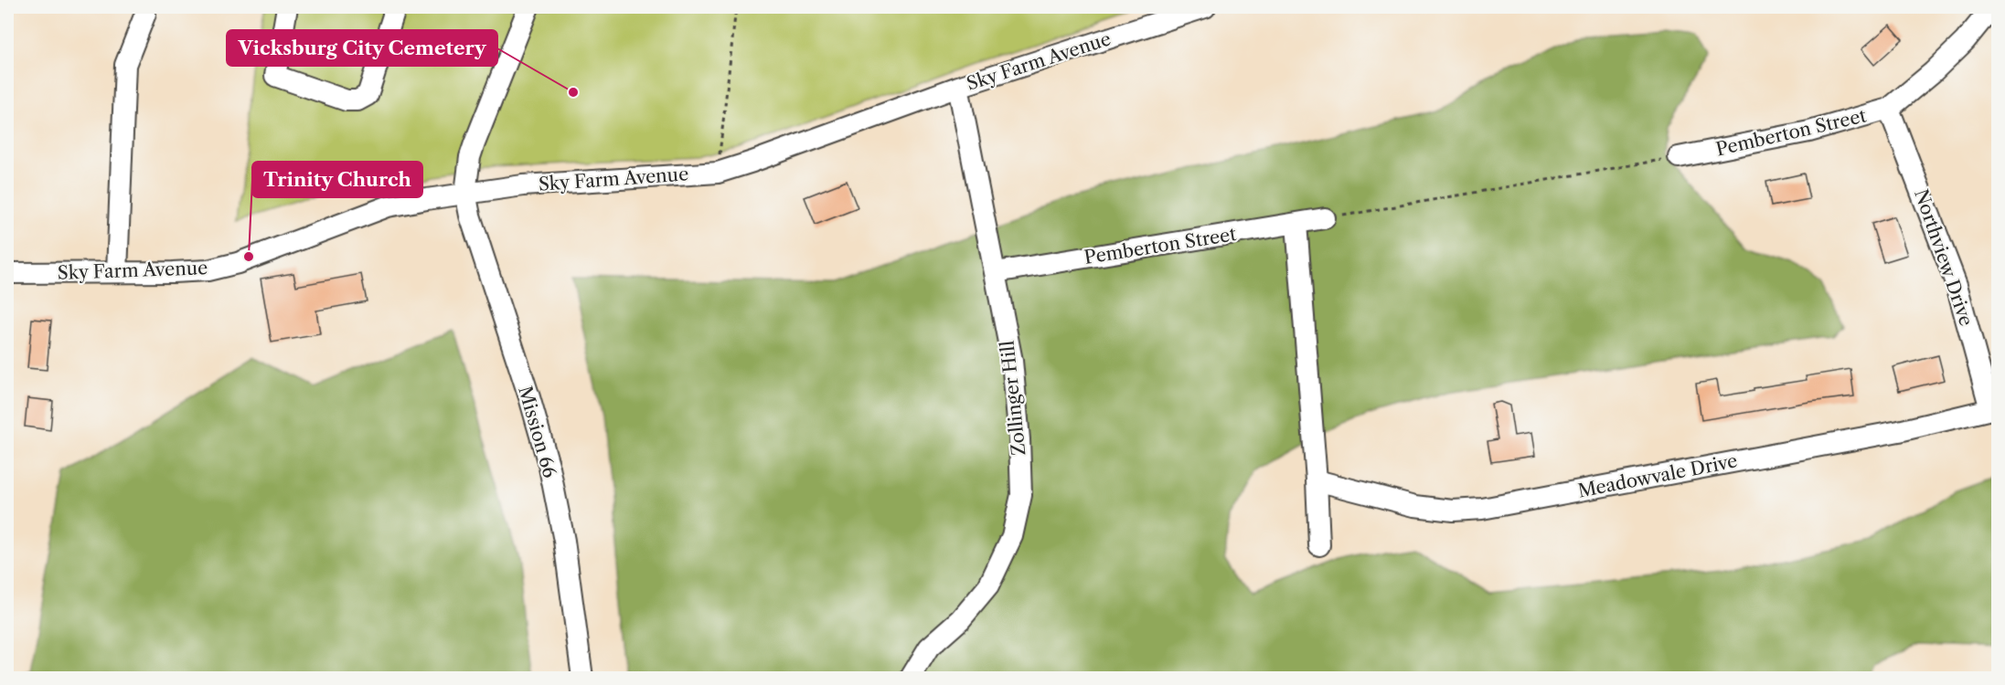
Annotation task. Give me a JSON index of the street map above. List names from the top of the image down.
{
  "streets": {
    "street": [
      "Sky Farm Avenue",
      "Pemberton Street",
      "Northview Drive",
      "Zollinger Hill",
      "Mission 66",
      "Meadowvale Drive"
    ]
  },
  "crossings": [
    ["Sky Farm Avenue", "Zollinger Hill"],
    ["Sky Farm Avenue", "Mission 66"],
    ["Pemberton Street", "Northview Drive"],
    ["Pemberton Street", "Zollinger Hill"],
    ["Northview Drive", "Meadowvale Drive"]
  ],
  "places": ["Vicksburg City Cemetery", "Trinity Church"]
}
